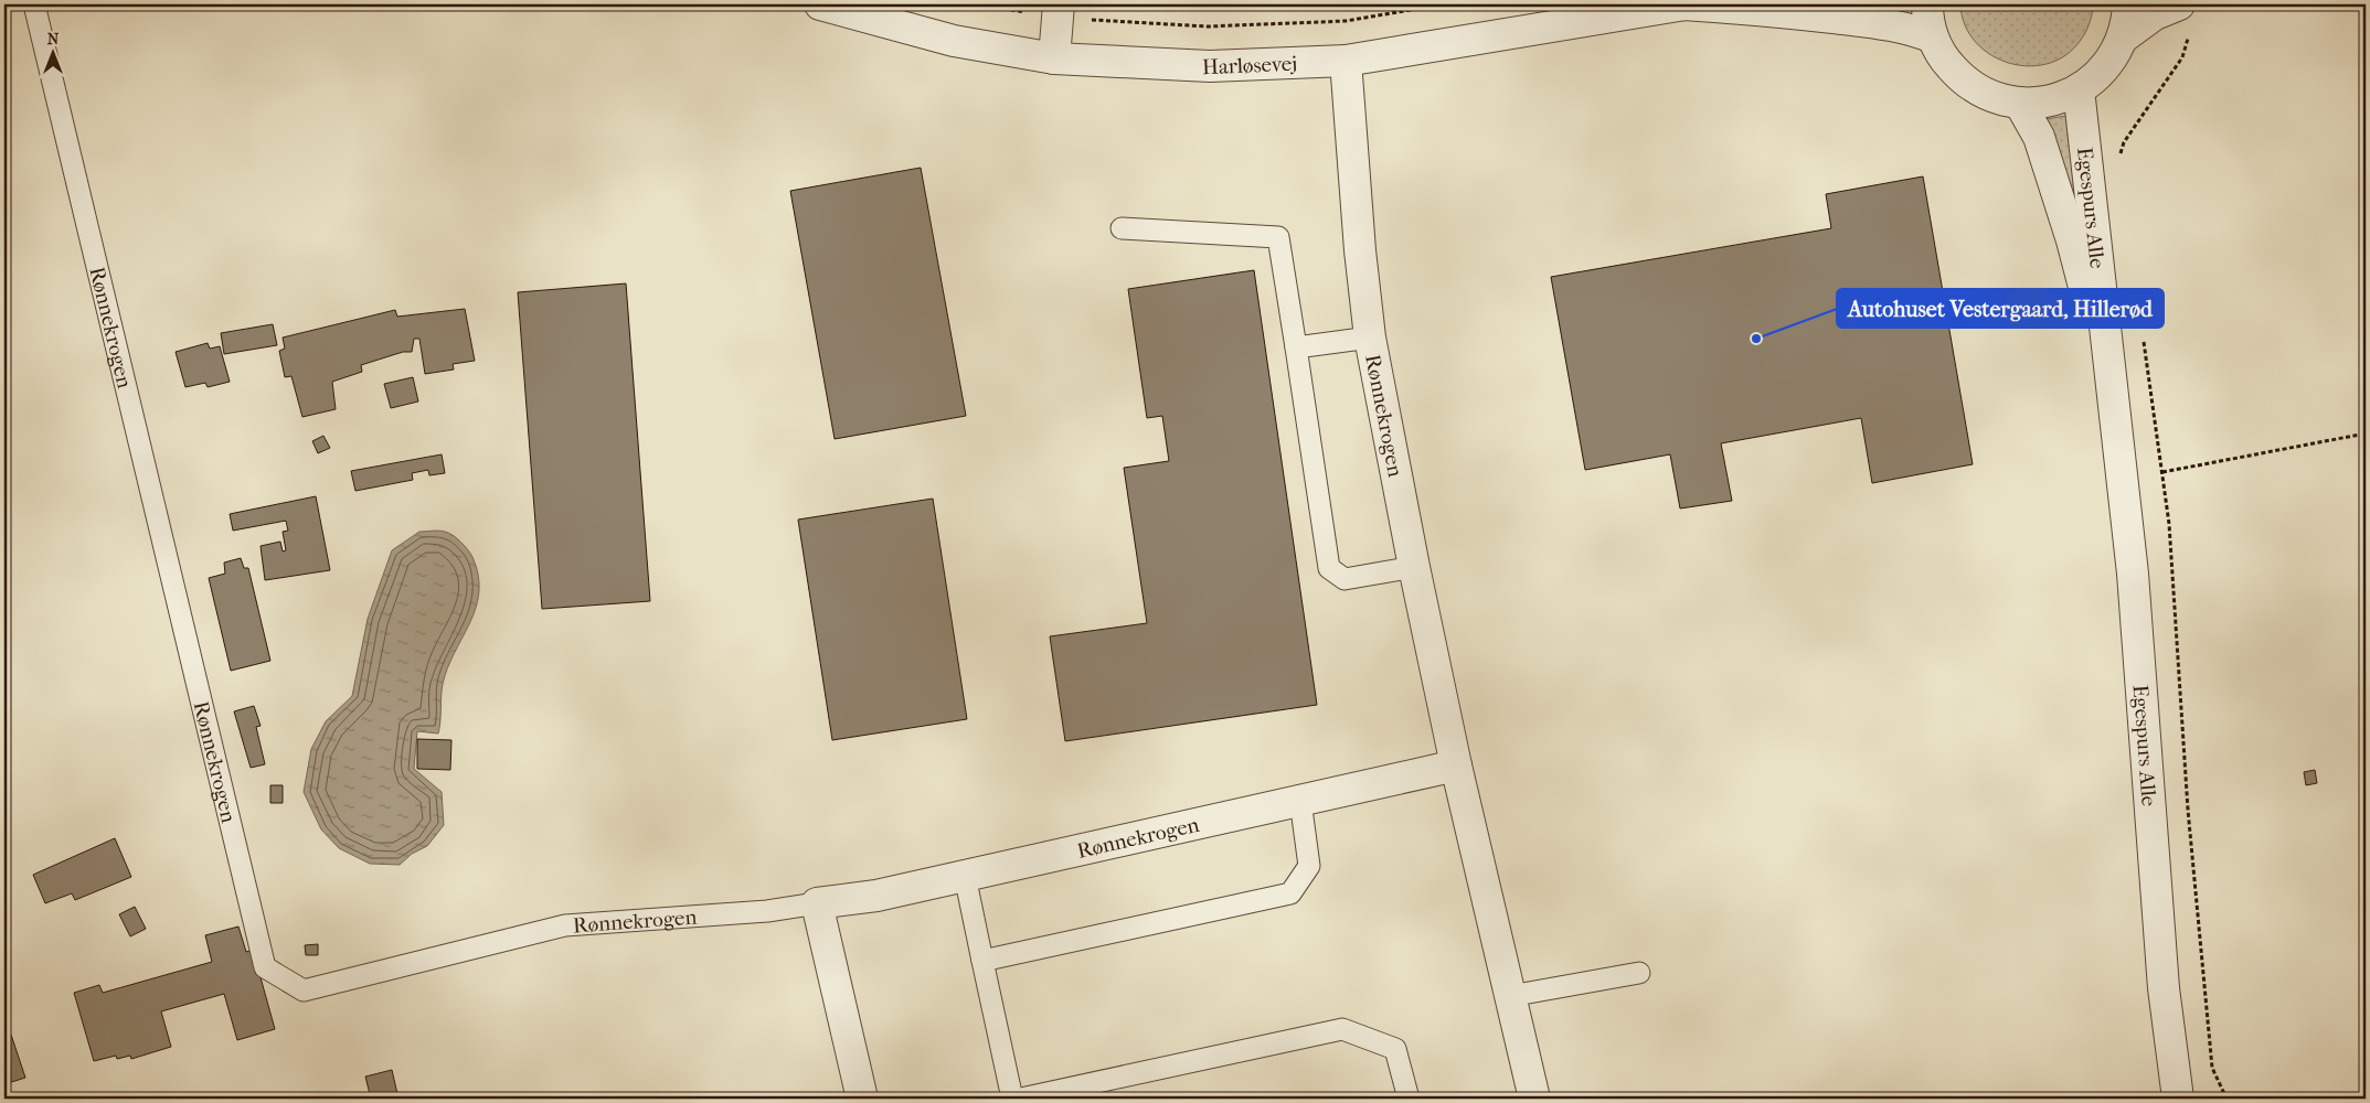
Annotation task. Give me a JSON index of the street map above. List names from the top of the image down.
{
  "streets": {
    "street": ["Harløsevej", "Egespurs Alle", "Rønnekrogen"]
  },
  "crossings": [
    ["Harløsevej", "Rønnekrogen"]
  ],
  "places": ["Autohuset Vestergaard, Hillerød"],
  "north": "top"
}
